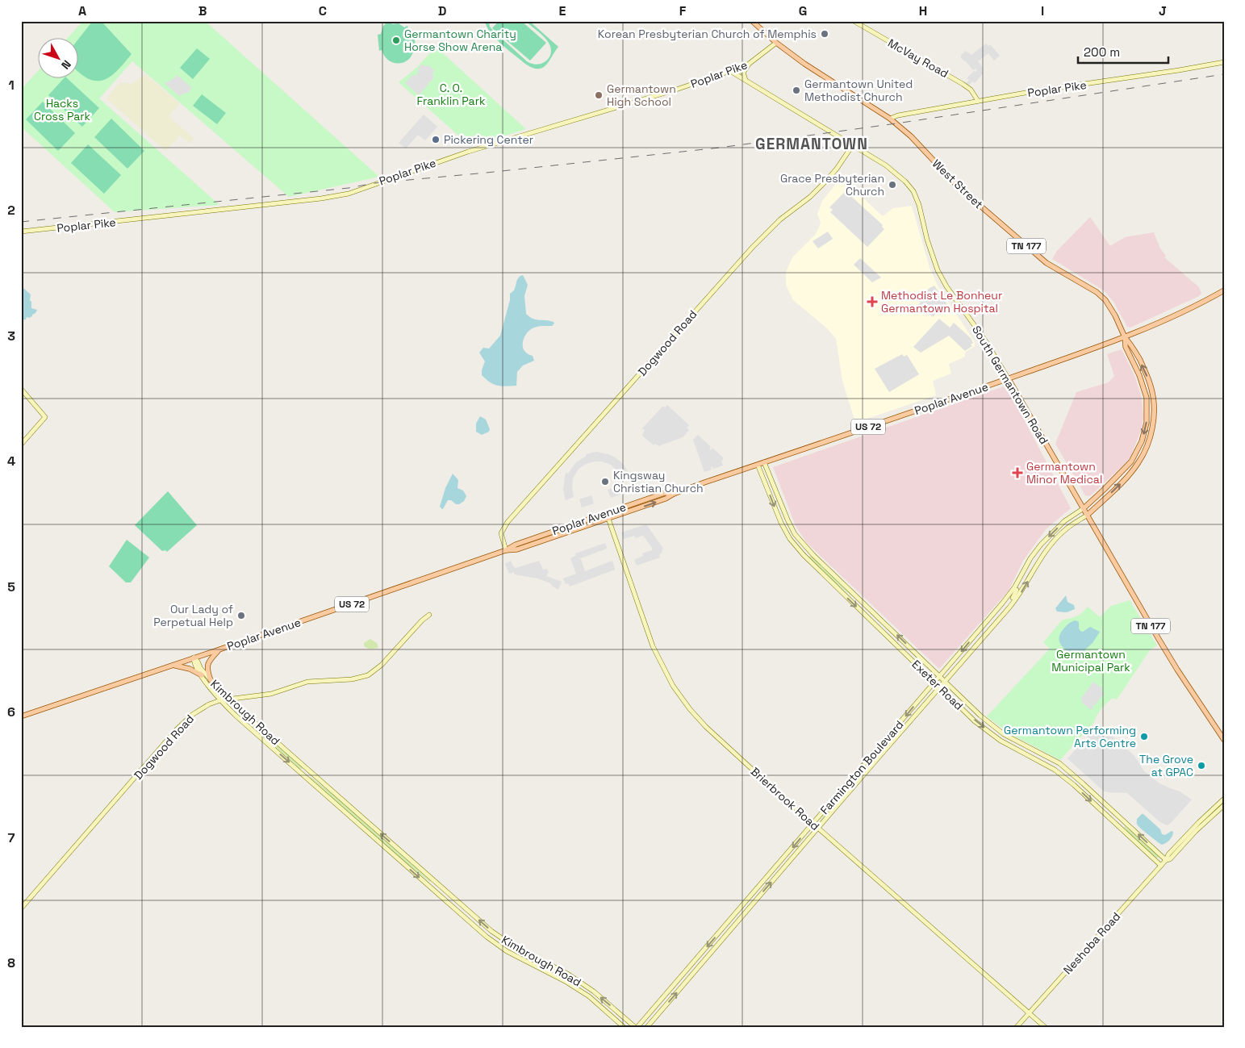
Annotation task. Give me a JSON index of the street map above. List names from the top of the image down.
{
  "streets": {
    "main road": [
      "West Street",
      "TN 177",
      "South Germantown Road",
      "Poplar Avenue",
      "US 72"
    ],
    "street": [
      "McVay Road",
      "Poplar Pike",
      "Dogwood Road",
      "Exeter Road",
      "Kimbrough Road",
      "Farmington Boulevard",
      "Brierbrook Road",
      "Neshoba Road"
    ]
  },
  "crossings": [
    ["McVay Road", "Poplar Pike"],
    ["Poplar Pike", "West Street"],
    ["Poplar Pike", "TN 177"],
    ["Poplar Pike", "South Germantown Road"],
    ["West Street", "TN 177"],
    ["West Street", "Poplar Avenue"],
    ["Dogwood Road", "South Germantown Road"],
    ["Dogwood Road", "Poplar Avenue"],
    ["Dogwood Road", "Kimbrough Road"],
    ["South Germantown Road", "Poplar Avenue"],
    ["South Germantown Road", "Farmington Boulevard"],
    ["Poplar Avenue", "Exeter Road"],
    ["Poplar Avenue", "Kimbrough Road"],
    ["Poplar Avenue", "Brierbrook Road"],
    ["Exeter Road", "Farmington Boulevard"],
    ["Exeter Road", "Neshoba Road"],
    ["Kimbrough Road", "Farmington Boulevard"],
    ["Farmington Boulevard", "Brierbrook Road"],
    ["Brierbrook Road", "Neshoba Road"]
  ],
  "districts": ["GERMANTOWN"],
  "parks": ["C. O. Franklin Park", "Hacks Cross Park", "Germantown Municipal Park"],
  "places": {
    "other": [
      "Korean Presbyterian Church of Memphis",
      "Germantown Charity Horse Show Arena",
      "Germantown United Methodist Church",
      "Germantown High School",
      "Pickering Center",
      "Grace Presbyterian Church",
      "Kingsway Christian Church",
      "Our Lady of Perpetual Help",
      "Germantown Performing Arts Centre",
      "The Grove at GPAC"
    ],
    "health": ["Methodist Le Bonheur Germantown Hospital", "Germantown Minor Medical"]
  },
  "scale_bar": "200 m",
  "north": "bottom right",
  "grid": {
    "columns": [
      "A",
      "B",
      "C",
      "D",
      "E",
      "F",
      "G",
      "H",
      "I",
      "J"
    ],
    "rows": [
      "1",
      "2",
      "3",
      "4",
      "5",
      "6",
      "7",
      "8"
    ]
  }
}
